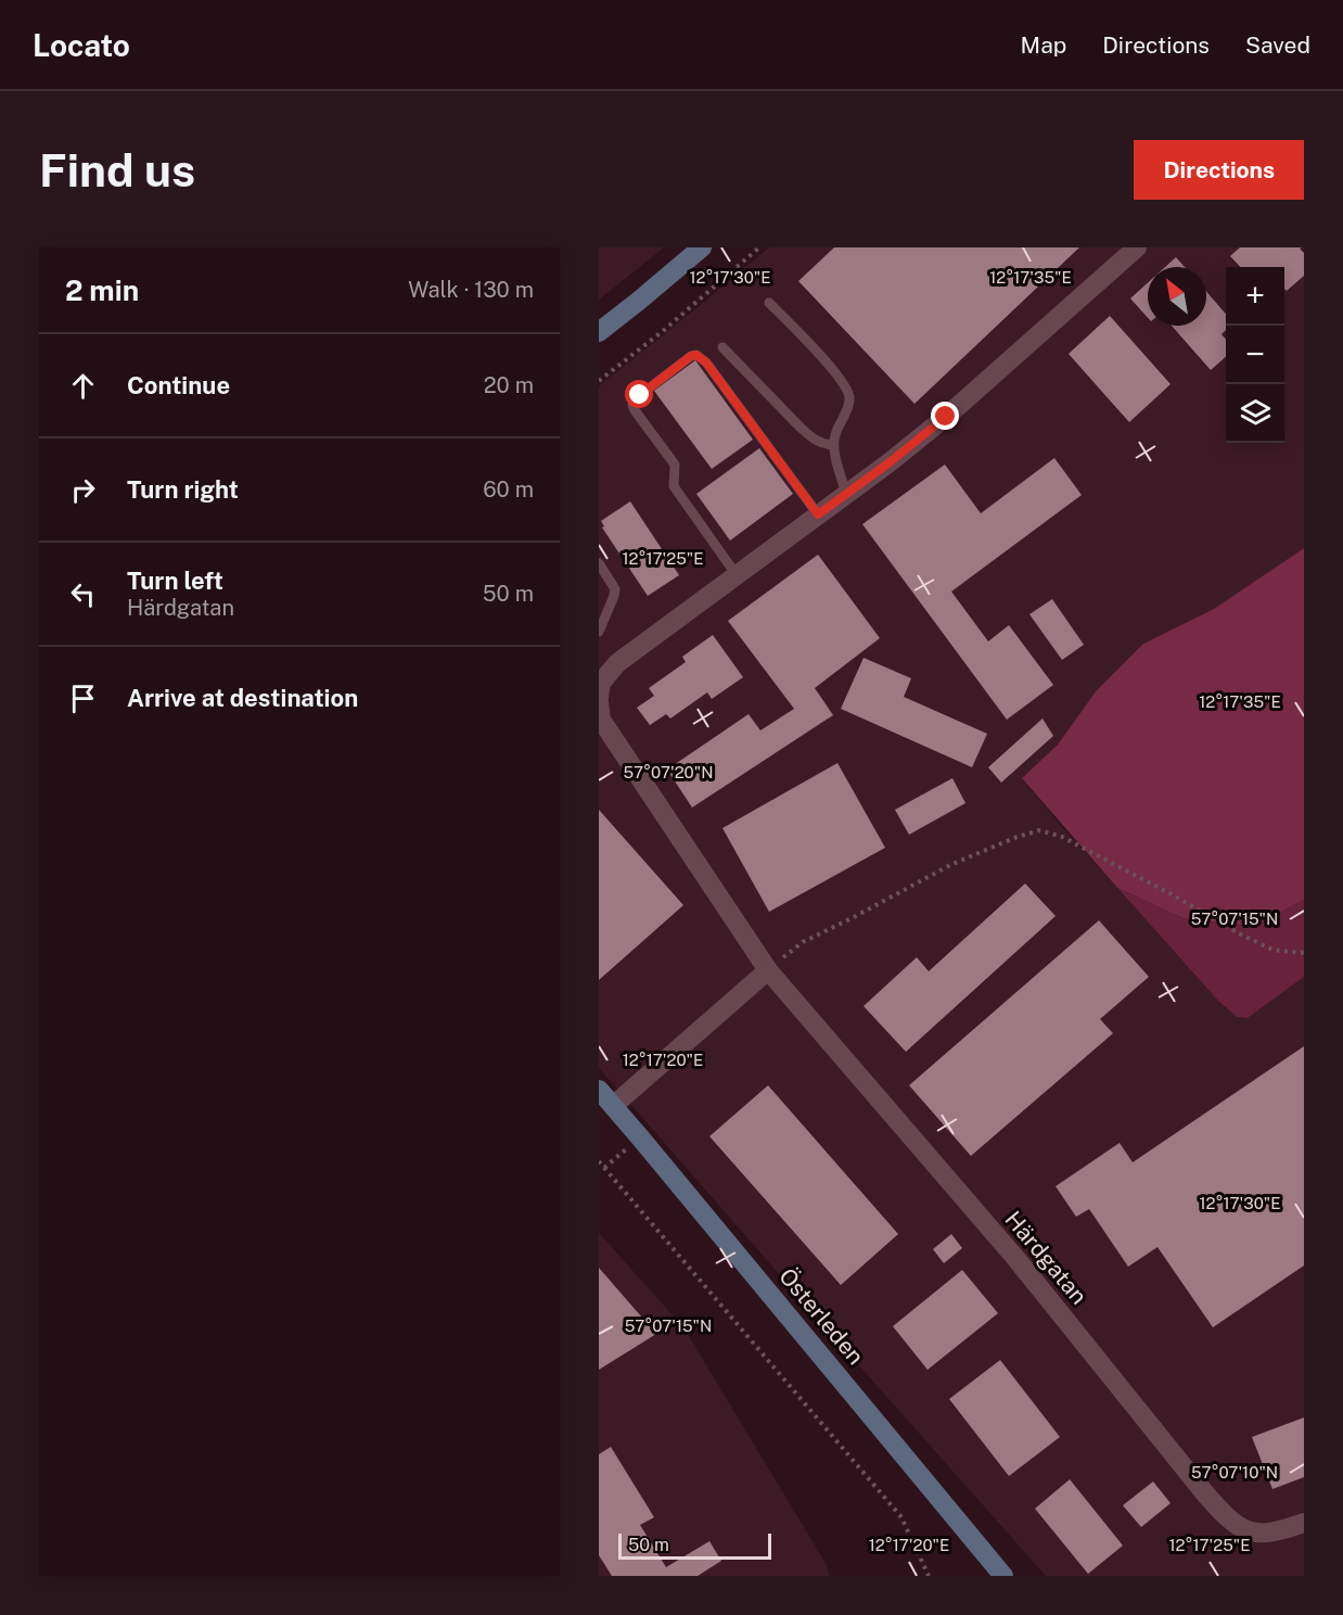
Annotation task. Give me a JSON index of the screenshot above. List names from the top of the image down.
{
  "streets": {
    "main road": ["Österleden"],
    "street": ["Härdgatan"]
  },
  "scale_bar": "50 m",
  "north": "top left",
  "page": {
    "header": "Locato",
    "nav": ["Map", "Directions", "Saved"],
    "buttons": "Directions",
    "title": "Find us",
    "heading": ["2 min", "Walk · 130 m"],
    "map_buttons": ["+", "−"],
    "list": [
      ["Continue", "20 m"],
      ["Turn right", "60 m"],
      ["Turn left", "Härdgatan", "50 m"],
      "Arrive at destination"
    ],
    "scale": "50 m"
  },
  "coordinates": [
    "12°17'30\"E",
    "12°17'35\"E",
    "12°17'25\"E",
    "57°07'20\"N",
    "57°07'15\"N",
    "12°17'20\"E",
    "57°07'10\"N"
  ]
}
